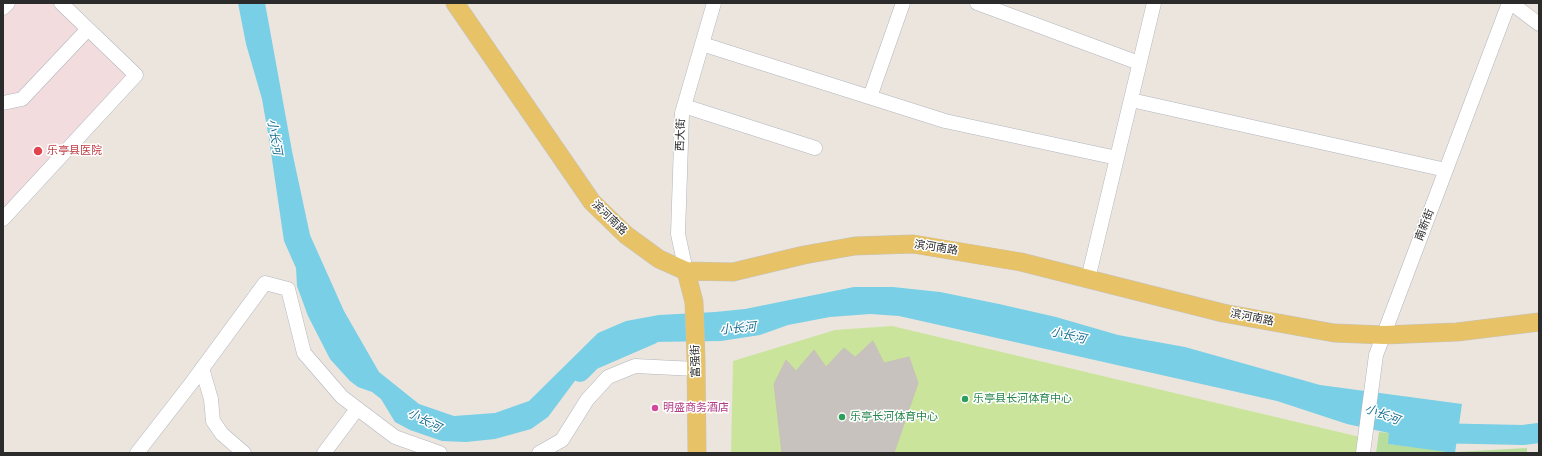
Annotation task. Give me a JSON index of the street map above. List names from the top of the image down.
{
  "streets": {
    "main road": ["滨河南路", "富强街"],
    "street": ["西大街", "南新街"]
  },
  "crossings": [
    ["西大街", "滨河南路"],
    ["西大街", "富强街"],
    ["滨河南路", "南新街"],
    ["滨河南路", "富强街"]
  ],
  "water": ["小长河"],
  "places": [
    "乐亭县医院",
    "乐亭县长河体育中心",
    "明盛商务酒店",
    "乐亭长河体育中心"
  ]
}
